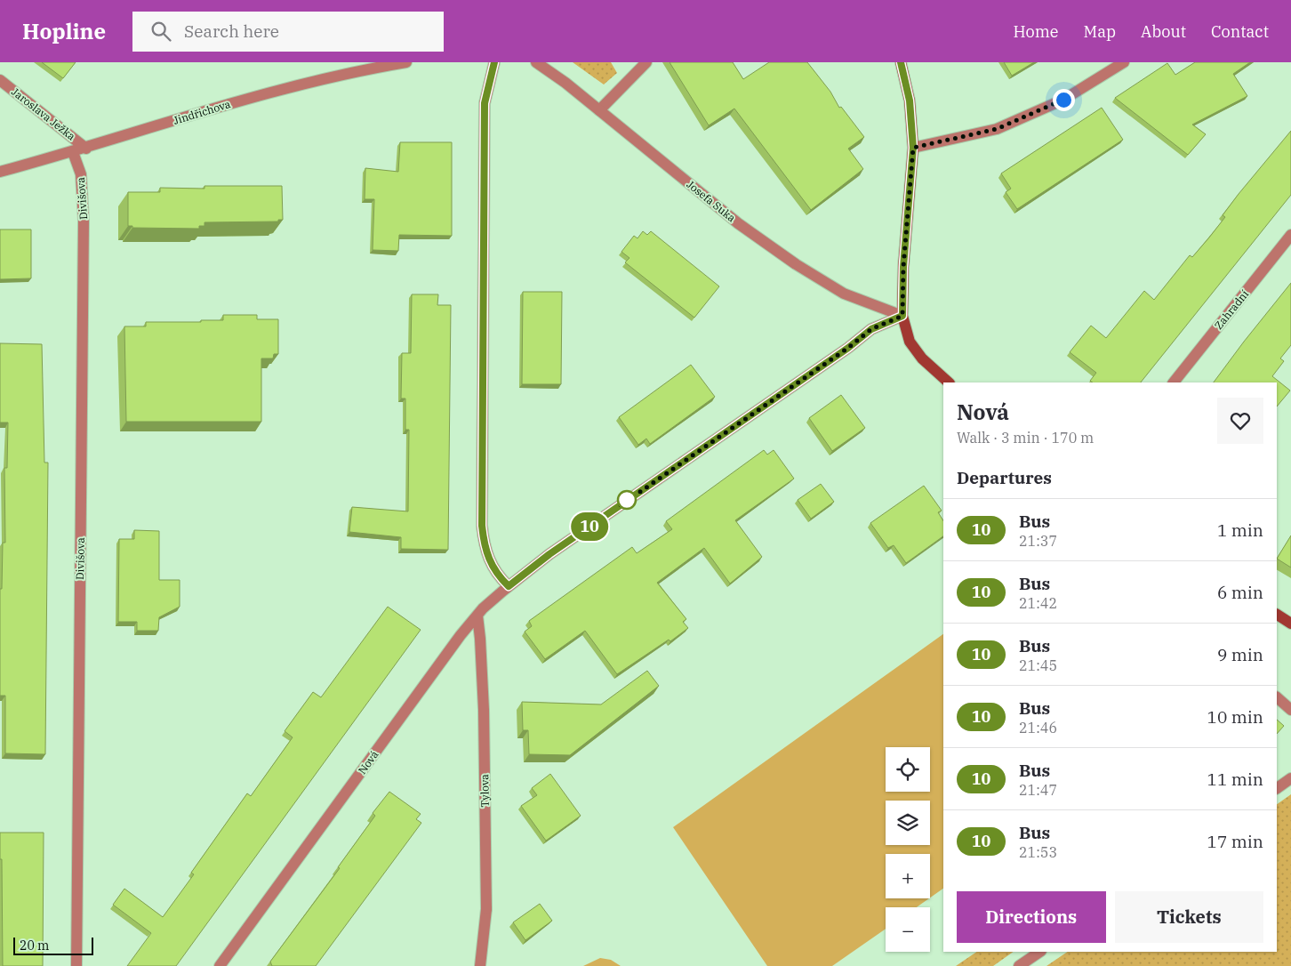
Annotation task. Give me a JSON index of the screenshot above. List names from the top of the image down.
{
  "streets": {
    "street": [
      "Jindřichova",
      "Jaroslava Ježka",
      "Divišova",
      "Josefa Suka",
      "Zahradní",
      "Nová",
      "Tylova"
    ]
  },
  "crossings": [
    ["Jindřichova", "Jaroslava Ježka"],
    ["Jindřichova", "Divišova"],
    ["Josefa Suka", "Nová"],
    ["Nová", "Tylova"]
  ],
  "lines": ["bus line 10"],
  "scale_bar": "20 m",
  "page": {
    "header": "Hopline",
    "search": "Search here",
    "nav": [
      "Home",
      "Map",
      "About",
      "Contact"
    ],
    "on_map": "10",
    "heading": [
      ["Nová", "Walk · 3 min · 170 m"],
      "Departures"
    ],
    "list": [
      {
        "mark": "10",
        "name": "Bus",
        "note": "21:37",
        "value": "1 min"
      },
      {
        "mark": "10",
        "name": "Bus",
        "note": "21:42",
        "value": "6 min"
      },
      {
        "mark": "10",
        "name": "Bus",
        "note": "21:45",
        "value": "9 min"
      },
      {
        "mark": "10",
        "name": "Bus",
        "note": "21:46",
        "value": "10 min"
      },
      {
        "mark": "10",
        "name": "Bus",
        "note": "21:47",
        "value": "11 min"
      },
      {
        "mark": "10",
        "name": "Bus",
        "note": "21:53",
        "value": "17 min"
      }
    ],
    "map_buttons": ["+", "−"],
    "buttons": ["Directions", "Tickets"],
    "scale": "20 m"
  }
}
